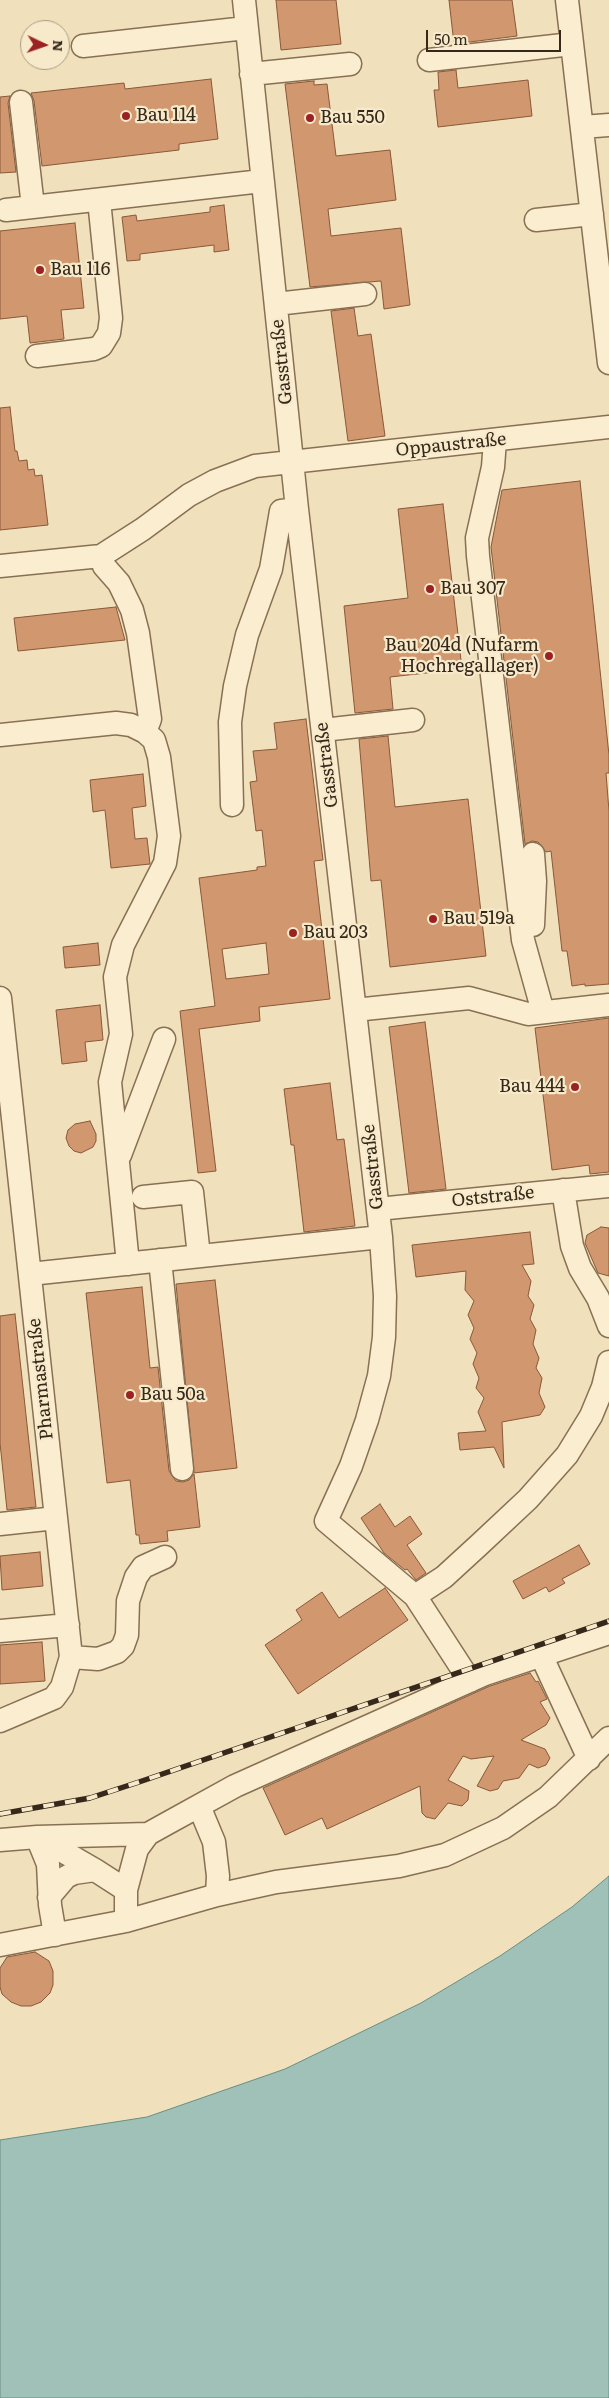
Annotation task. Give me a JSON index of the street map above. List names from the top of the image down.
{
  "streets": {
    "street": [
      "Gasstraße",
      "Oppaustraße",
      "Oststraße",
      "Pharmastraße"
    ]
  },
  "crossings": [
    ["Gasstraße", "Oppaustraße"],
    ["Gasstraße", "Oststraße"]
  ],
  "places": [
    "Bau 114",
    "Bau 550",
    "Bau 116",
    "Bau 307",
    "Bau 204d (Nufarm Hochregallager)",
    "Bau 519a",
    "Bau 203",
    "Bau 444",
    "Bau 50a"
  ],
  "scale_bar": "50 m",
  "north": "right"
}
